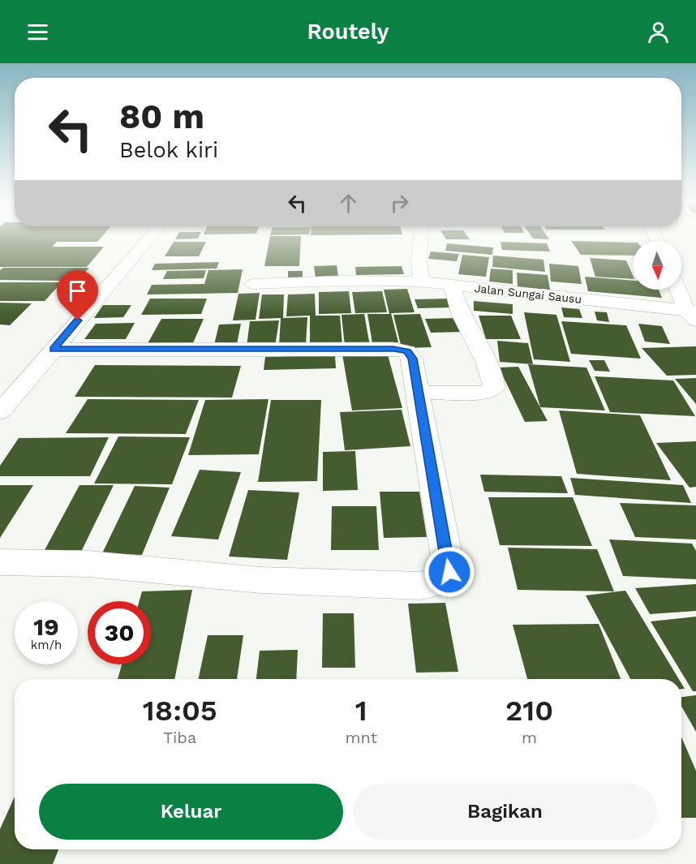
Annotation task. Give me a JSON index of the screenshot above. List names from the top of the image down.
{
  "streets": {
    "street": ["Jalan Sungai Sausu"]
  },
  "north": "bottom",
  "page": {
    "header": "Routely",
    "turn": ["80 m", "Belok kiri"],
    "speed": "19 km/h",
    "limit": "30",
    "eta": [
      "18:05",
      "Tiba",
      "1",
      "mnt",
      "210",
      "m"
    ],
    "buttons": ["Keluar", "Bagikan"]
  }
}
